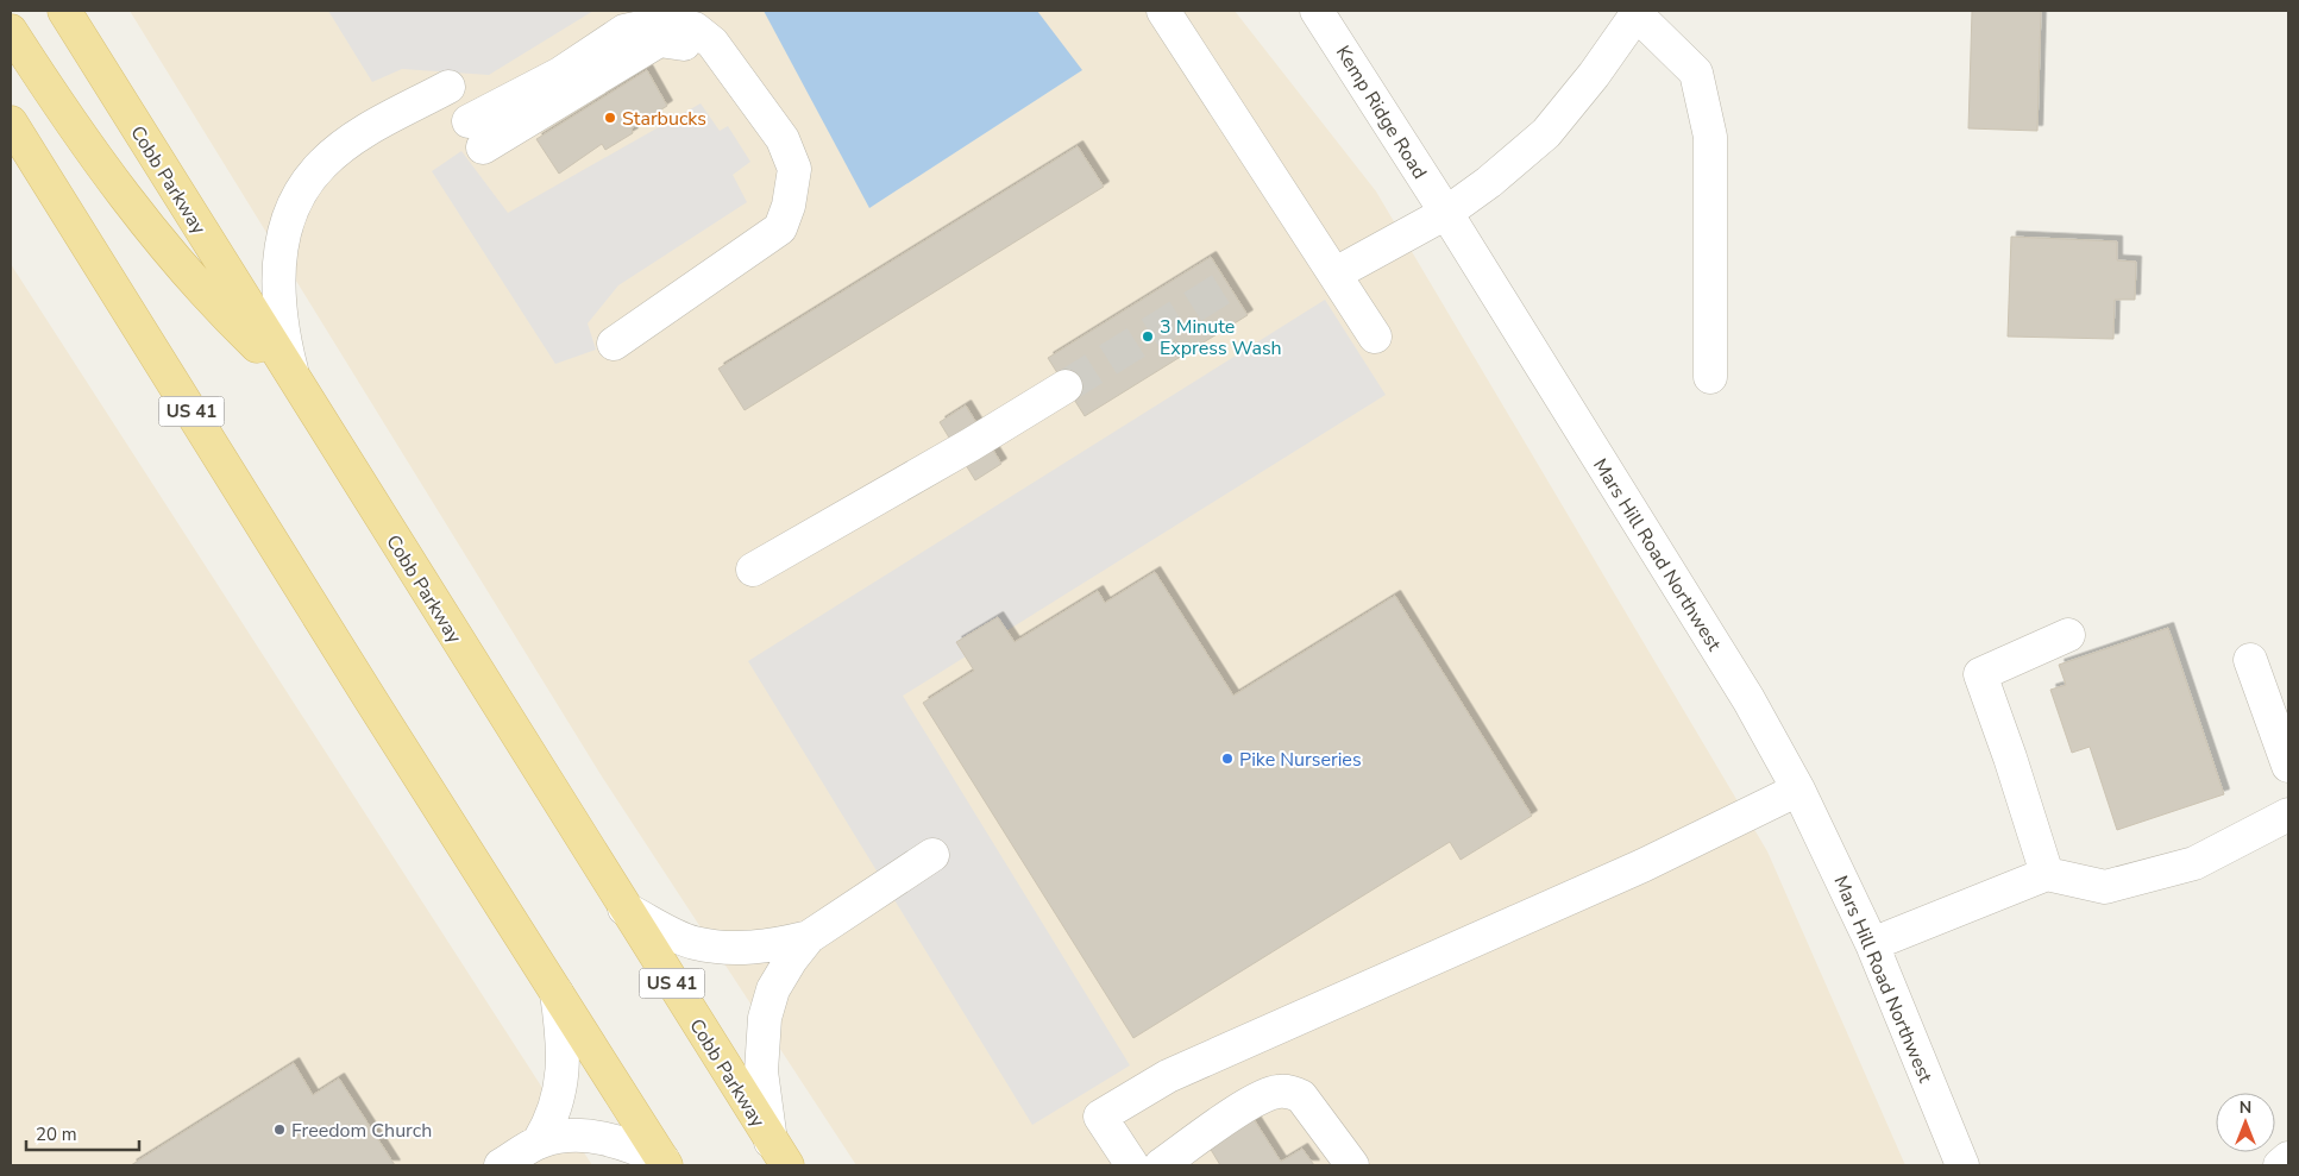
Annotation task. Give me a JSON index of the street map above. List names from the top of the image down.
{
  "streets": {
    "main road": ["Cobb Parkway", "US 41"],
    "street": ["Kemp Ridge Road", "Mars Hill Road Northwest"]
  },
  "crossings": [
    ["Kemp Ridge Road", "Mars Hill Road Northwest"]
  ],
  "places": [
    "Starbucks",
    "3 Minute Express Wash",
    "Pike Nurseries",
    "Freedom Church"
  ],
  "scale_bar": "20 m",
  "north": "top"
}
